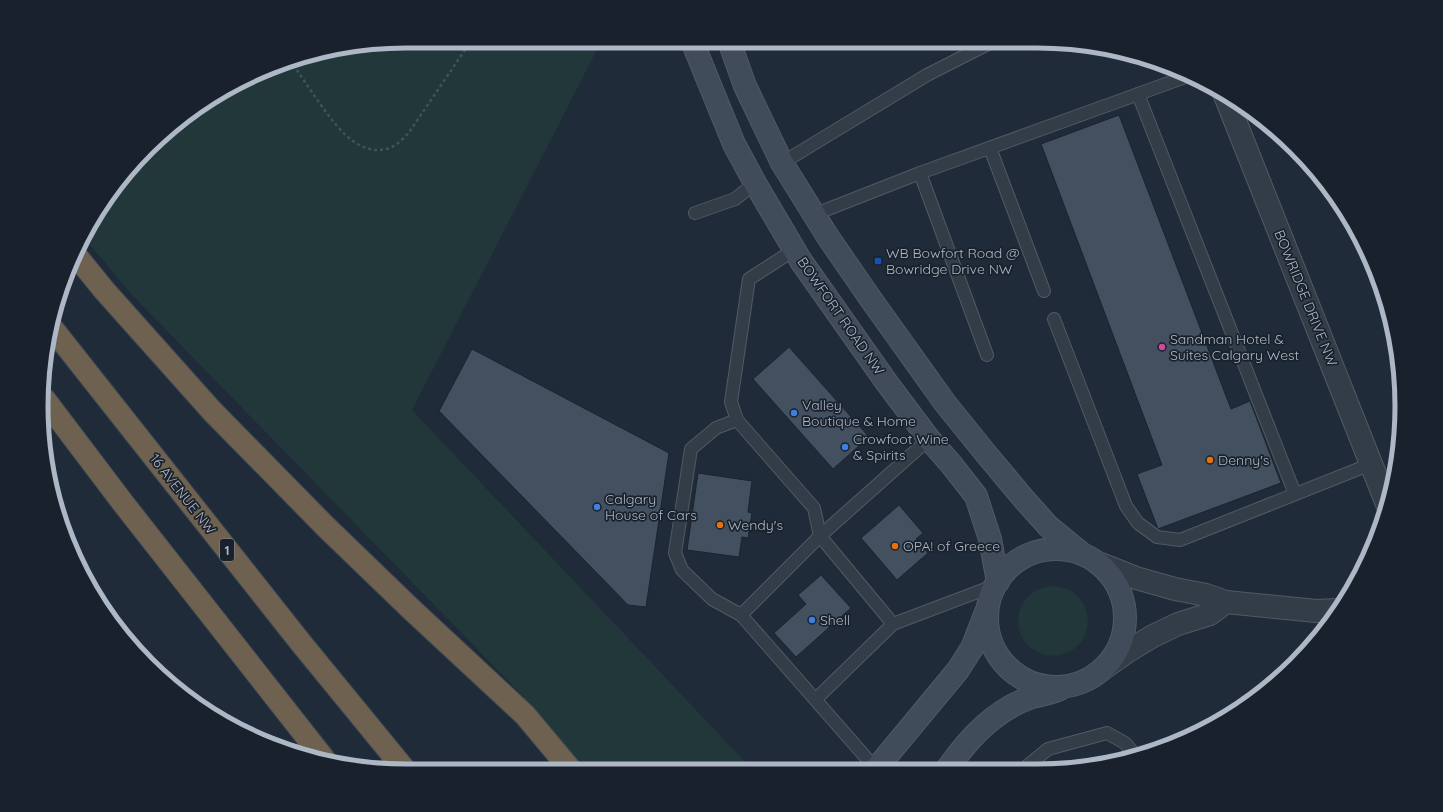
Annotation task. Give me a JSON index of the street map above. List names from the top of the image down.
{
  "streets": {
    "highway": ["16 AVENUE NW", "1"],
    "street": ["BOWRIDGE DRIVE NW", "BOWFORT ROAD NW"]
  },
  "places": {
    "transit": ["WB Bowfort Road @ Bowridge Drive NW"],
    "other": [
      "Sandman Hotel & Suites Calgary West",
      "Valley Boutique & Home",
      "Crowfoot Wine & Spirits",
      "Denny's",
      "Calgary House of Cars",
      "Wendy's",
      "OPA! of Greece",
      "Shell"
    ]
  }
}
